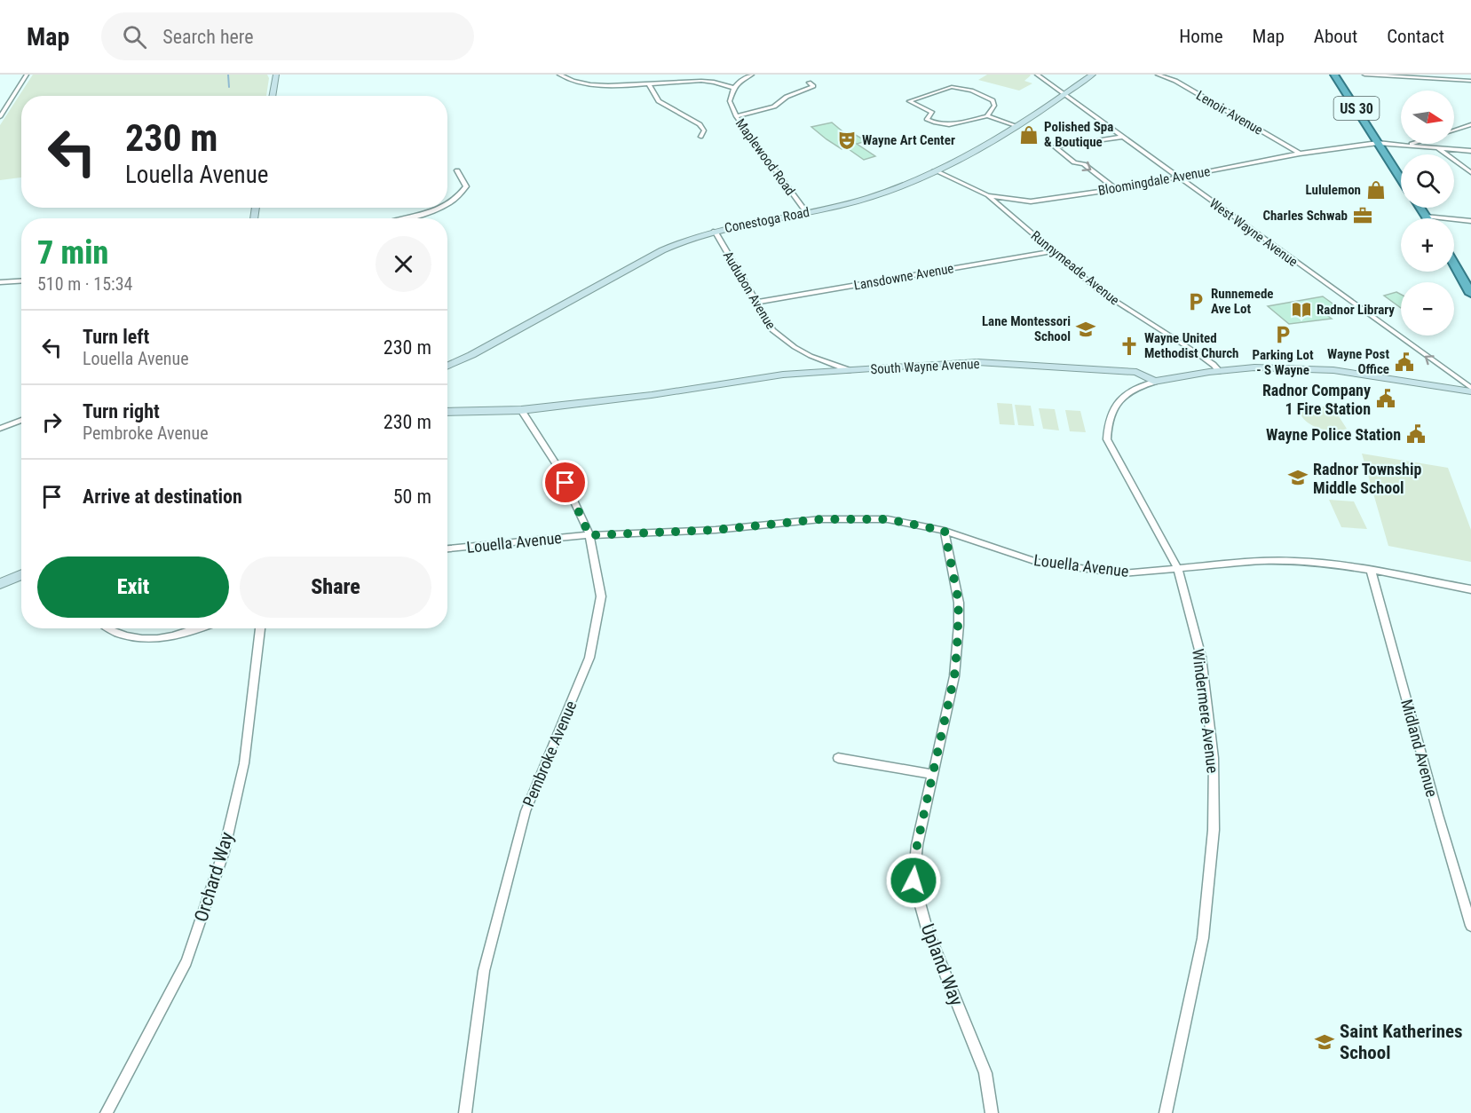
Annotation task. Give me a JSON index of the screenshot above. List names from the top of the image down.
{
  "streets": {
    "highway": ["US 30"],
    "main road": ["Conestoga Road", "South Wayne Avenue"],
    "street": [
      "Lenoir Avenue",
      "Maplewood Road",
      "Bloomingdale Avenue",
      "West Wayne Avenue",
      "Runnymeade Avenue",
      "Lansdowne Avenue",
      "Audubon Avenue",
      "Louella Avenue",
      "Windermere Avenue",
      "Midland Avenue",
      "Pembroke Avenue",
      "Orchard Way",
      "Upland Way"
    ]
  },
  "crossings": [
    ["US 30", "Bloomingdale Avenue"],
    ["Lenoir Avenue", "Bloomingdale Avenue"],
    ["Maplewood Road", "Conestoga Road"],
    ["Bloomingdale Avenue", "Conestoga Road"],
    ["Bloomingdale Avenue", "West Wayne Avenue"],
    ["Bloomingdale Avenue", "Runnymeade Avenue"],
    ["Conestoga Road", "West Wayne Avenue"],
    ["Conestoga Road", "Audubon Avenue"],
    ["Runnymeade Avenue", "Lansdowne Avenue"],
    ["Lansdowne Avenue", "Audubon Avenue"],
    ["Audubon Avenue", "South Wayne Avenue"],
    ["South Wayne Avenue", "Windermere Avenue"],
    ["South Wayne Avenue", "Pembroke Avenue"],
    ["Louella Avenue", "Windermere Avenue"],
    ["Louella Avenue", "Midland Avenue"],
    ["Louella Avenue", "Pembroke Avenue"],
    ["Louella Avenue", "Upland Way"]
  ],
  "one_way": ["West Wayne Avenue"],
  "places": {
    "shop": ["Polished Spa & Boutique", "Lululemon"],
    "theatre": ["Wayne Art Center"],
    "office": ["Charles Schwab"],
    "parking": ["Runnemede Ave Lot", "Parking Lot - S Wayne"],
    "library": ["Radnor Library"],
    "school or university": ["Lane Montessori School", "Radnor Township Middle School", "Saint Katherines School"],
    "church": ["Wayne United Methodist Church"],
    "public building": ["Wayne Post Office", "Radnor Company 1 Fire Station", "Wayne Police Station"]
  },
  "north": "right",
  "page": {
    "header": "Map",
    "search": "Search here",
    "nav": [
      "Home",
      "Map",
      "About",
      "Contact"
    ],
    "map_buttons": ["+", "−"],
    "turn": ["230 m", "Louella Avenue"],
    "heading": ["7 min", "510 m · 15:34"],
    "list": [
      {
        "name": "Turn left",
        "note": "Louella Avenue",
        "value": "230 m"
      },
      {
        "name": "Turn right",
        "note": "Pembroke Avenue",
        "value": "230 m"
      },
      {
        "name": "Arrive at destination",
        "value": "50 m"
      }
    ],
    "buttons": ["Exit", "Share"]
  }
}
